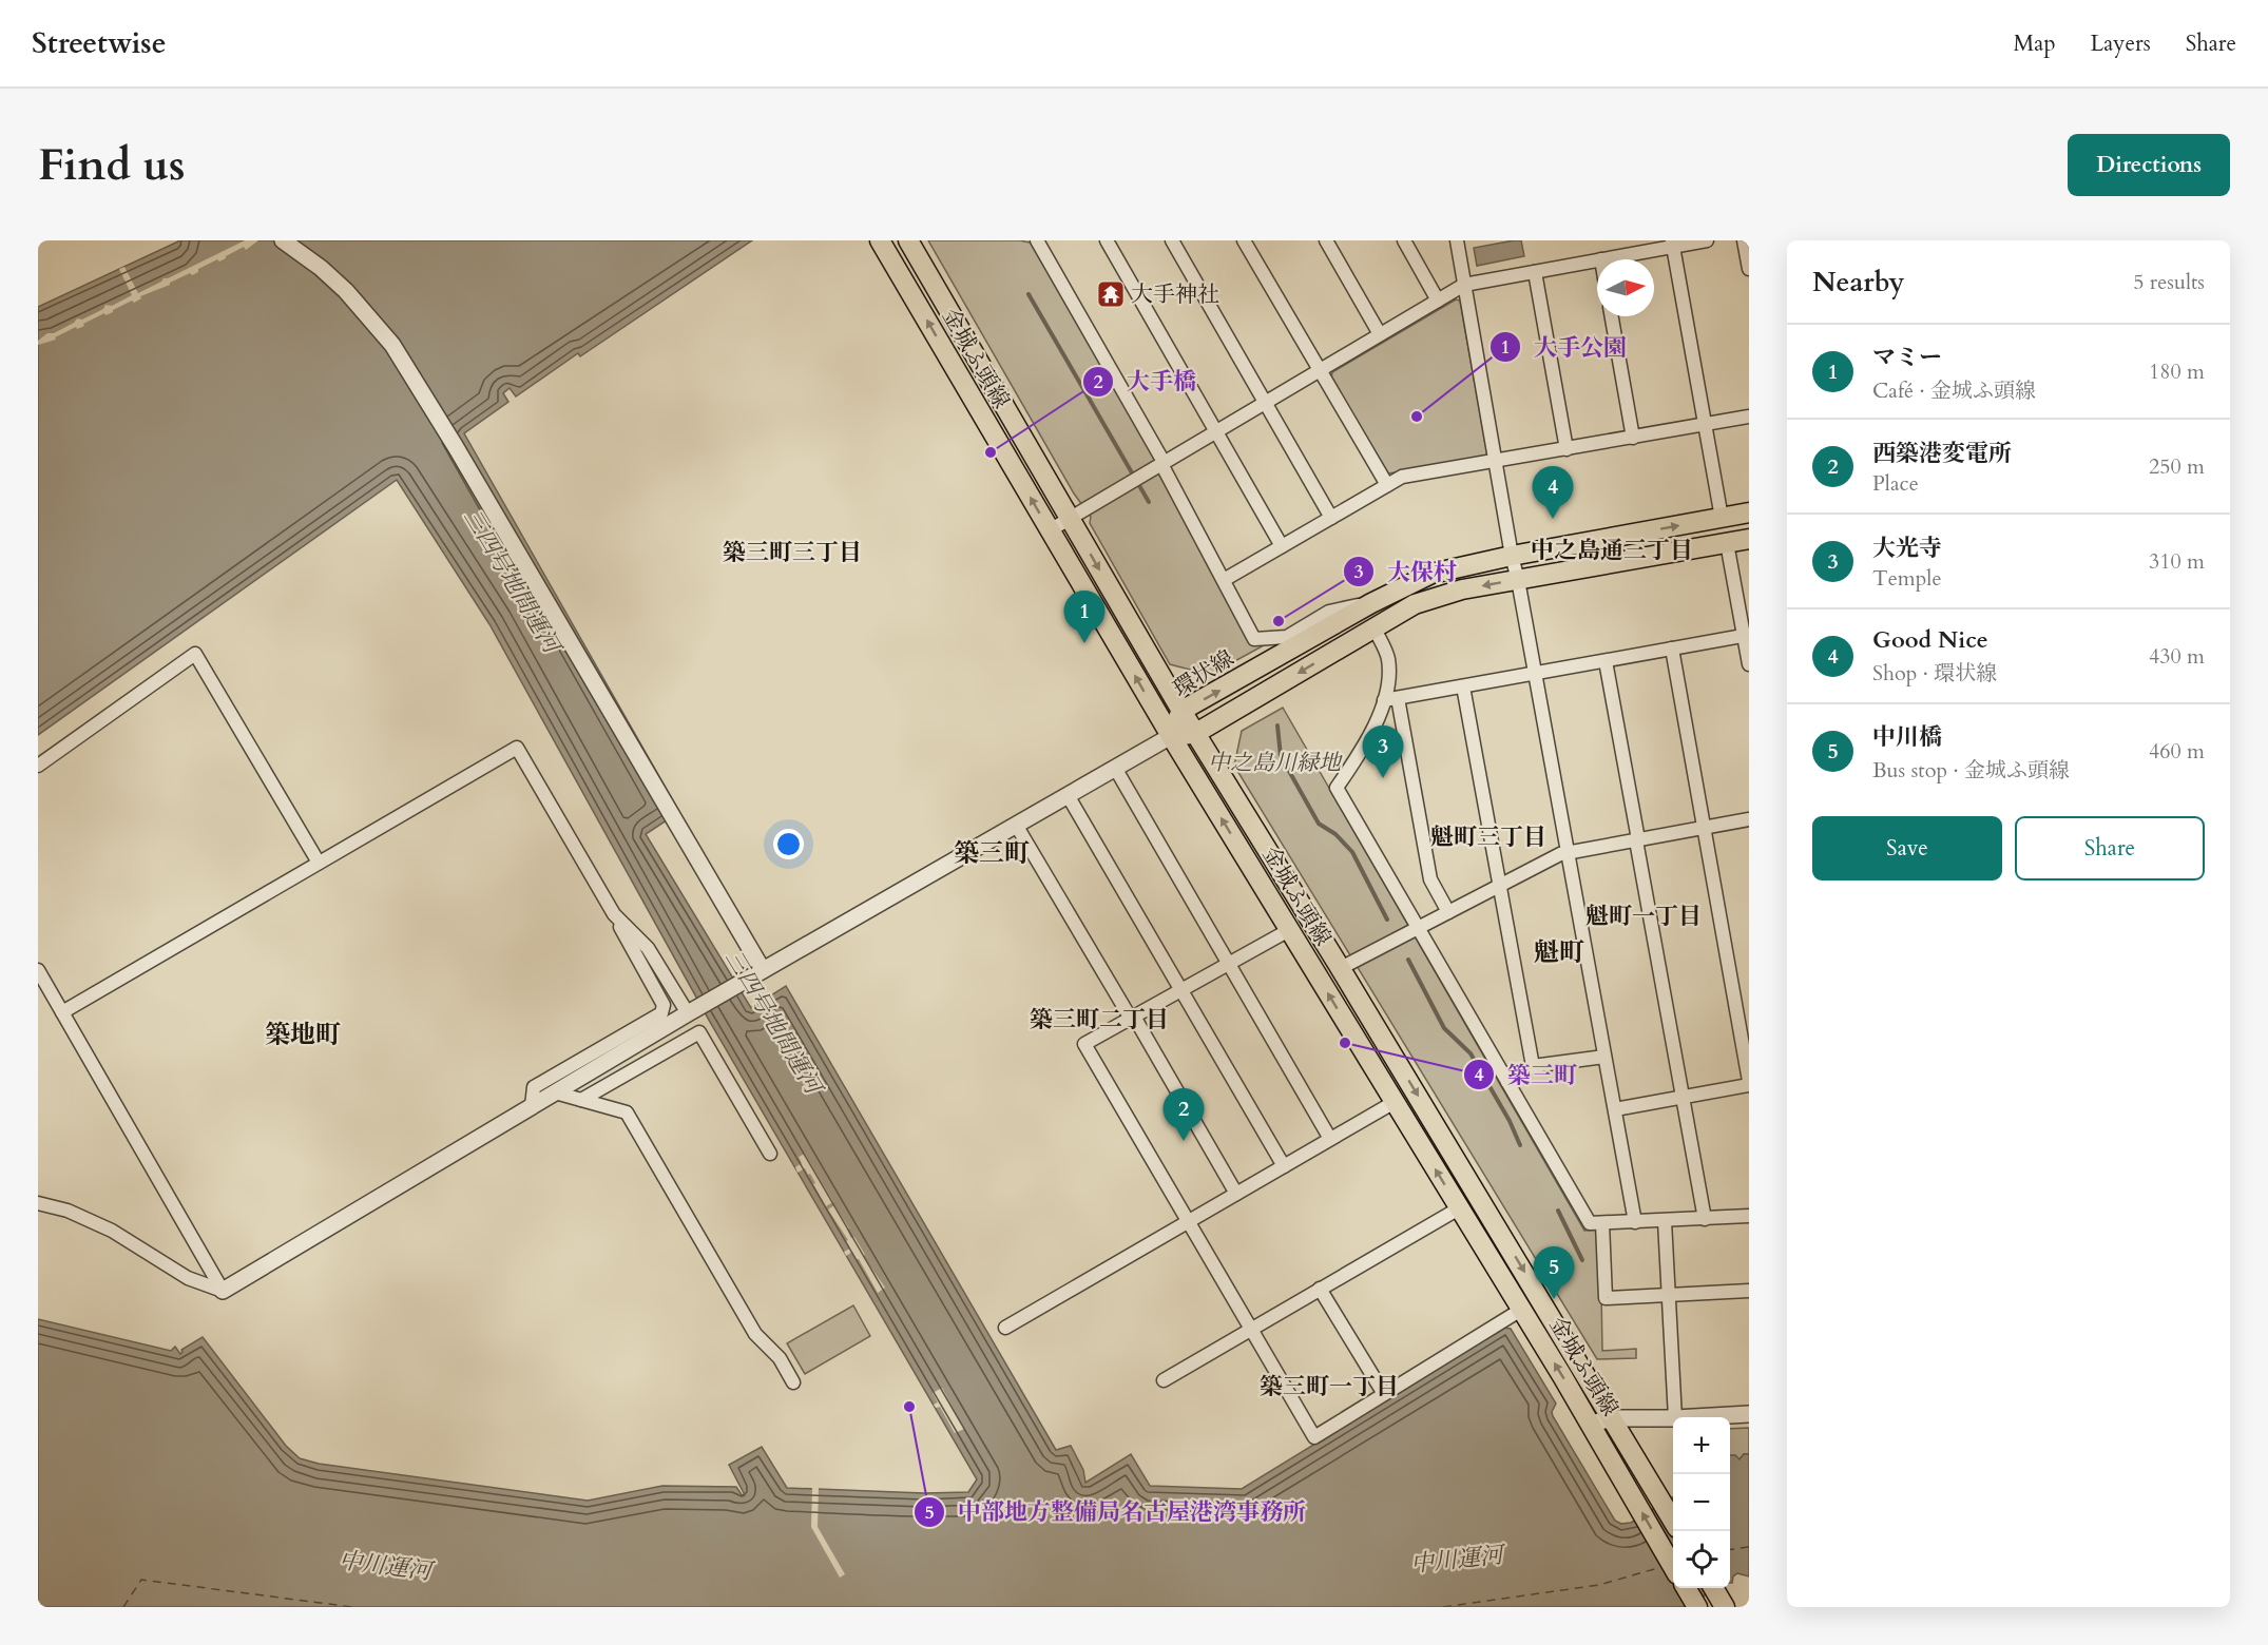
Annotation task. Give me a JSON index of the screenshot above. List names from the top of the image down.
{
  "streets": {
    "main road": ["金城ふ頭線", "環状線"]
  },
  "crossings": [
    ["金城ふ頭線", "環状線"]
  ],
  "districts": [
    "中之島通三丁目",
    "築三町三丁目",
    "魁町三丁目",
    "築三町",
    "魁町一丁目",
    "魁町",
    "築三町二丁目",
    "築地町",
    "築三町一丁目"
  ],
  "water": ["三四号地間運河", "中川運河"],
  "parks": ["中之島川緑地"],
  "places": {
    "temple": ["大手神社"],
    "other": [
      "大手公園",
      "大手橋",
      "大保村",
      "築三町",
      "中部地方整備局名古屋港湾事務所"
    ]
  },
  "north": "right",
  "page": {
    "header": "Streetwise",
    "nav": ["Map", "Layers", "Share"],
    "buttons": [
      "Directions",
      ["Save", "Share"]
    ],
    "title": "Find us",
    "heading": ["Nearby", "5 results"],
    "list": [
      {
        "mark": "1",
        "name": "マミー",
        "note": "Café · 金城ふ頭線",
        "value": "180 m"
      },
      {
        "mark": "2",
        "name": "西築港変電所",
        "note": "Place",
        "value": "250 m"
      },
      {
        "mark": "3",
        "name": "大光寺",
        "note": "Temple",
        "value": "310 m"
      },
      {
        "mark": "4",
        "name": "Good Nice",
        "note": "Shop · 環状線",
        "value": "430 m"
      },
      {
        "mark": "5",
        "name": "中川橋",
        "note": "Bus stop · 金城ふ頭線",
        "value": "460 m"
      }
    ],
    "pins": [
      "4",
      "1",
      "3",
      "2",
      "5"
    ],
    "map_buttons": ["+", "−"]
  }
}
